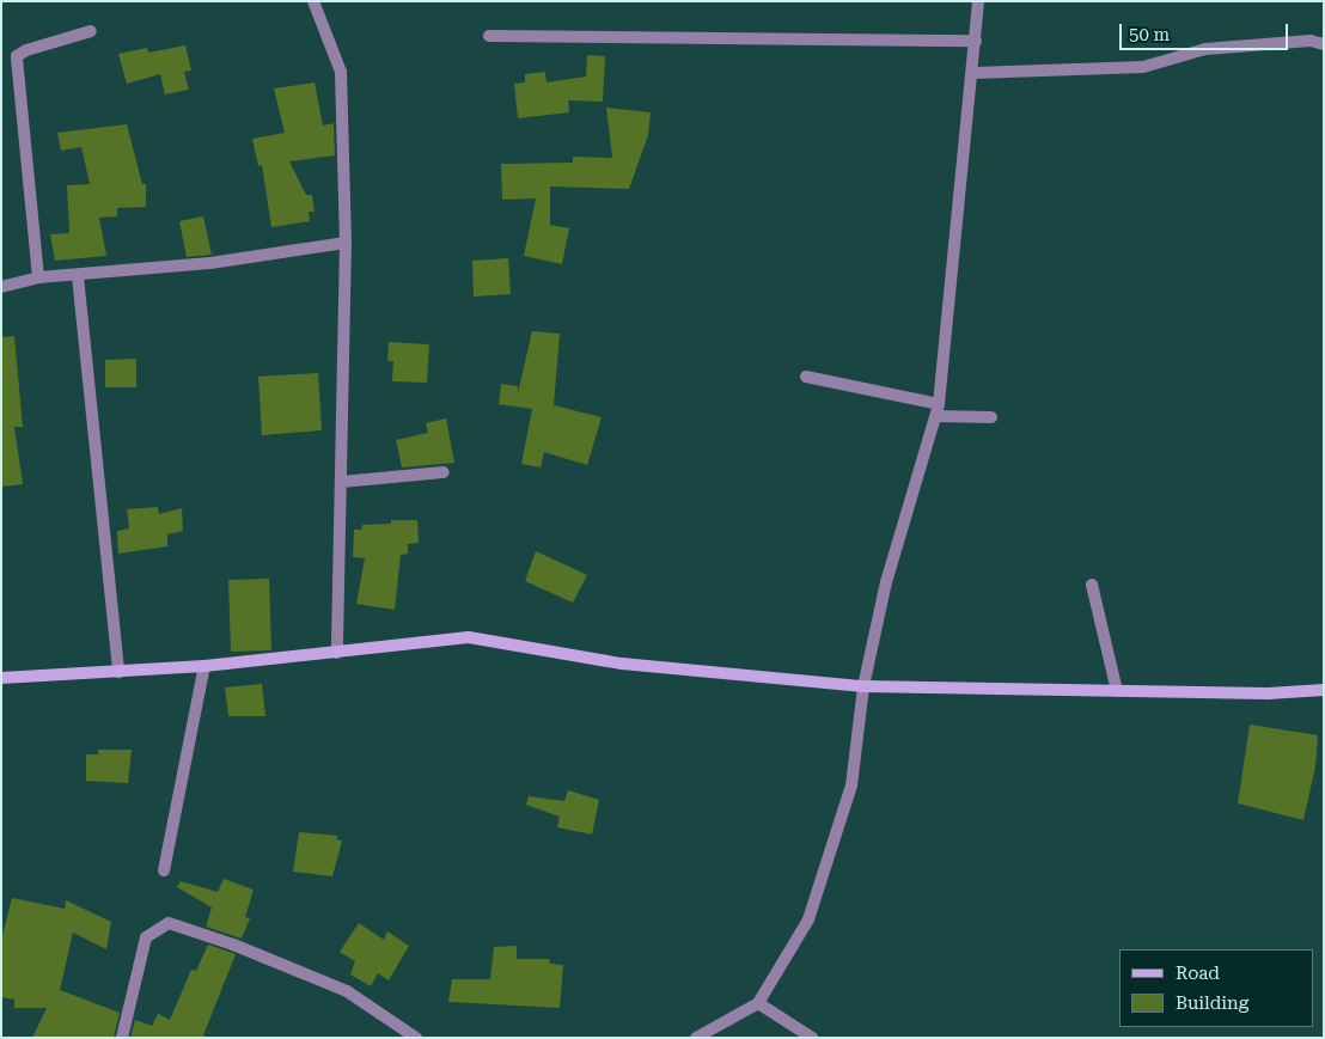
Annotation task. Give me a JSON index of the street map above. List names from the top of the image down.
{
  "legend": ["Road", "Building"],
  "scale_bar": "50 m"
}
